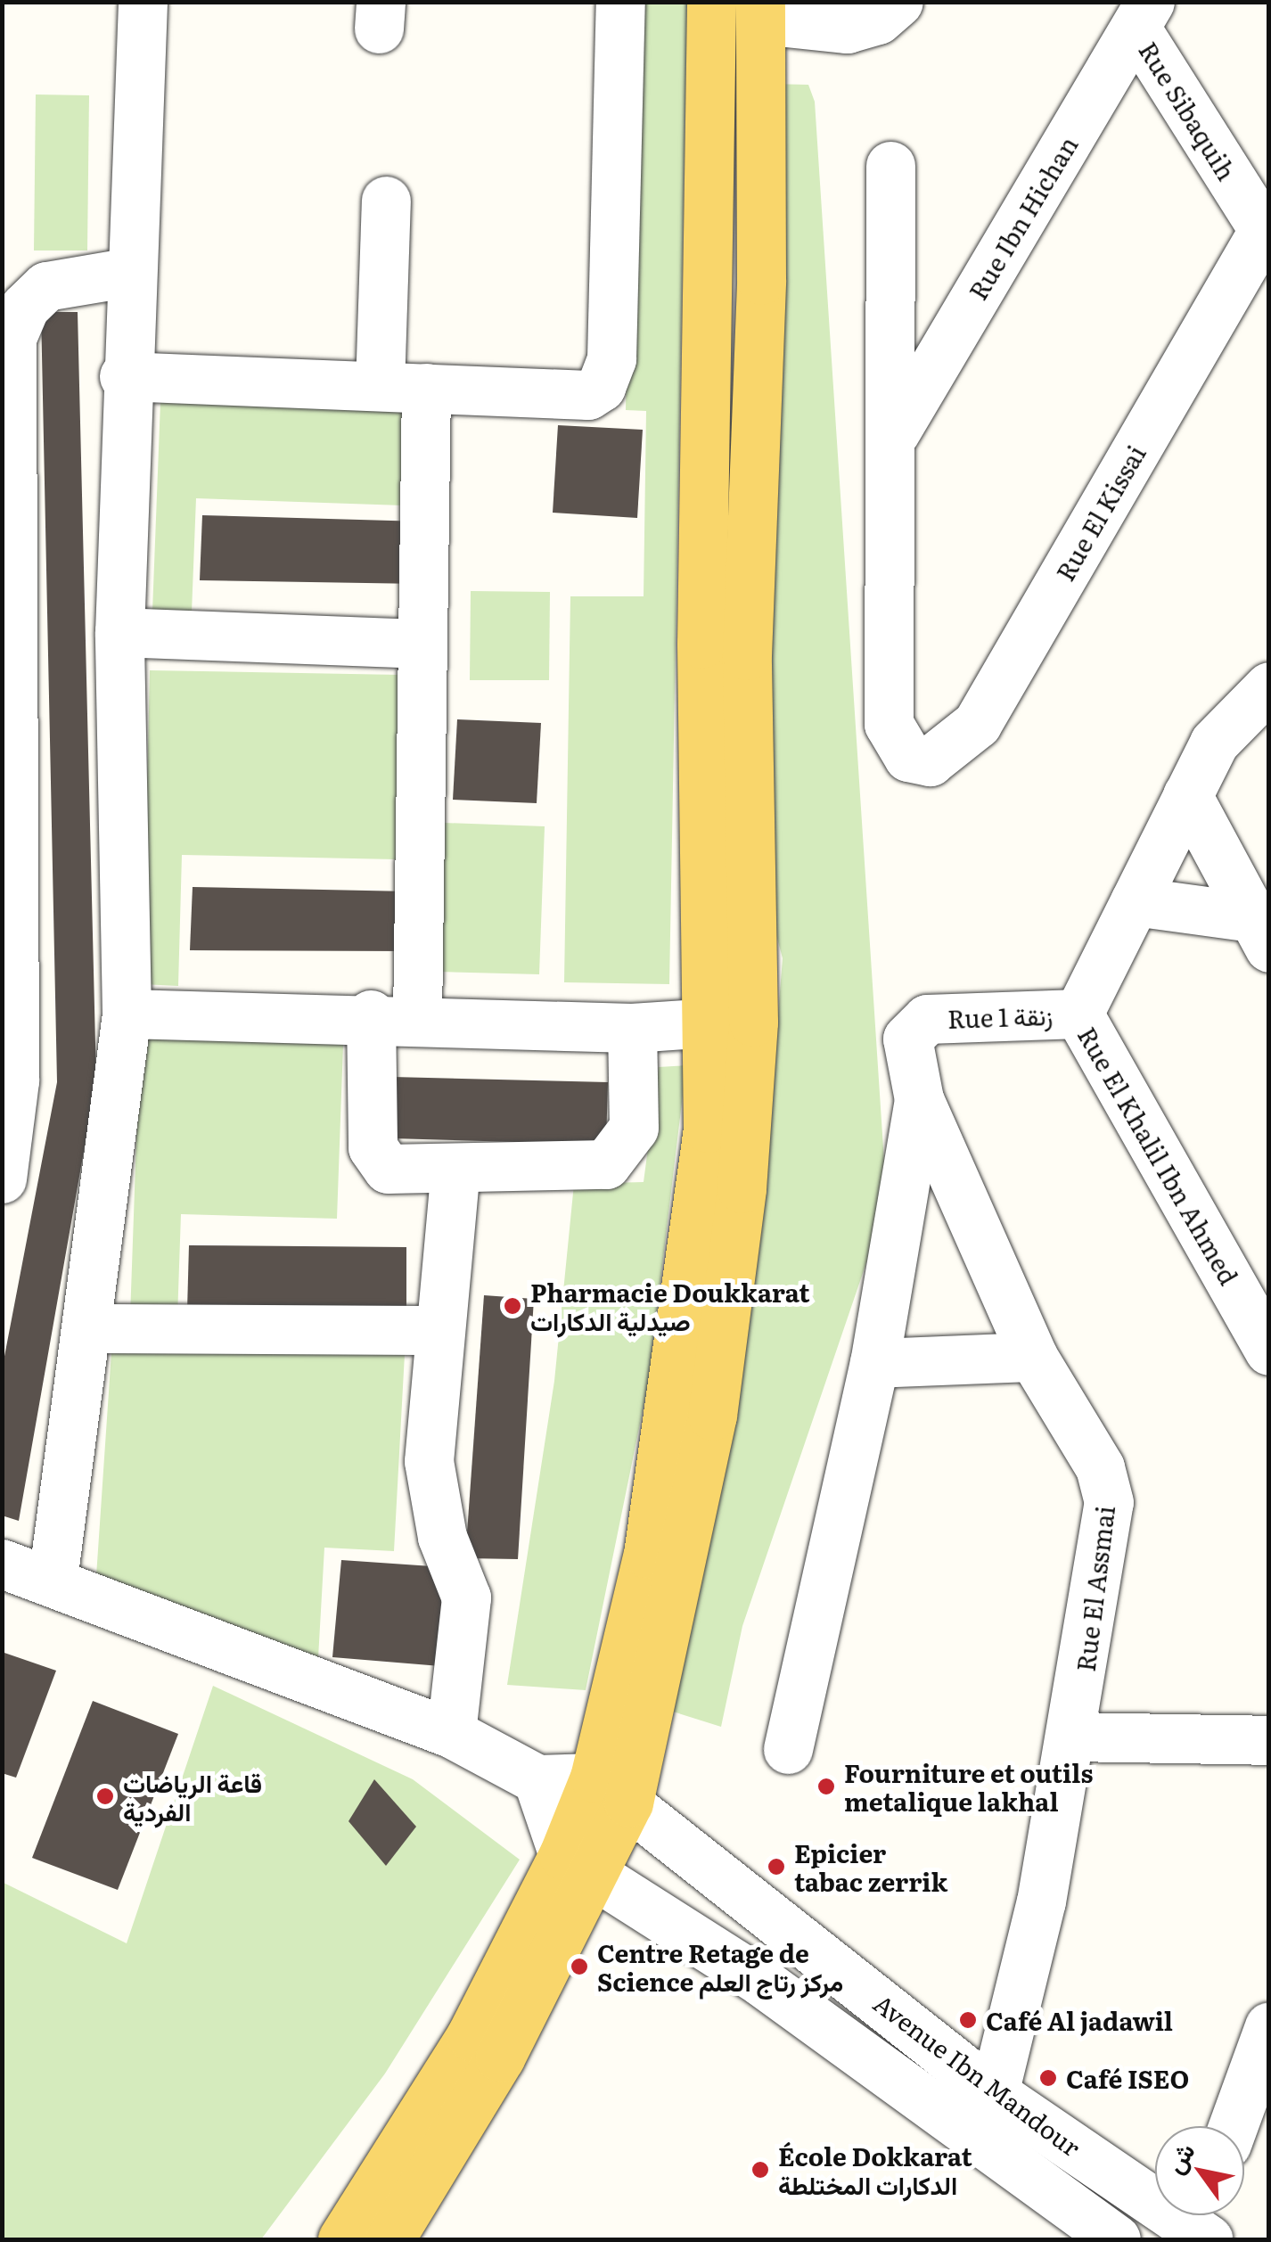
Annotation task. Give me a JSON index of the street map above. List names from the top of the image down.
{
  "streets": {
    "street": [
      "Rue Sibaquih",
      "Rue Ibn Hichan",
      "Rue El Kissai",
      "Rue 1 زنقة",
      "Rue El Khalil Ibn Ahmed",
      "Rue El Assmai",
      "Avenue Ibn Mandour"
    ]
  },
  "crossings": [
    ["Rue Sibaquih", "Rue Ibn Hichan"],
    ["Rue Sibaquih", "Rue El Kissai"],
    ["Rue Ibn Hichan", "Rue El Kissai"],
    ["Rue 1 زنقة", "Rue El Khalil Ibn Ahmed"],
    ["Rue 1 زنقة", "Rue El Assmai"],
    ["Rue El Assmai", "Avenue Ibn Mandour"]
  ],
  "places": [
    "Pharmacie Doukkarat صيدلية الدكارات",
    "Fourniture et outils metalique lakhal",
    "قاعة الرياضات الفردية",
    "Epicier tabac zerrik",
    "Centre Retage de Science مركز رتاج العلم",
    "Café Al jadawil",
    "Café ISEO",
    "École Dokkarat الدكارات المختلطة"
  ],
  "north": "top left"
}
